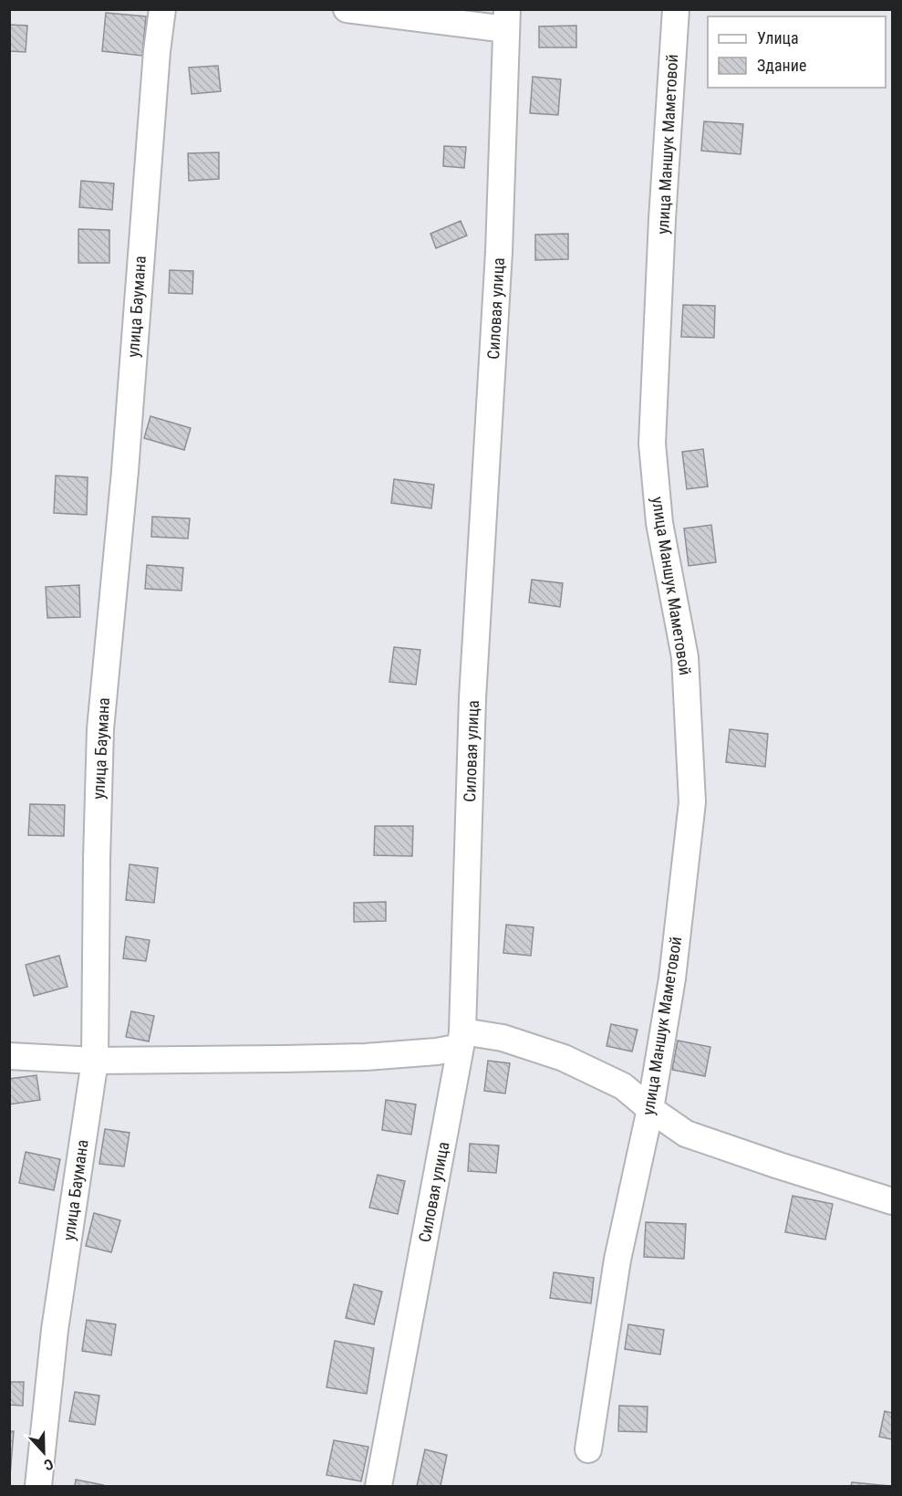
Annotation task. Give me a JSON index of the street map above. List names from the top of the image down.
{
  "streets": {
    "street": ["улица Маншук Маметовой", "улица Баумана", "Силовая улица"]
  },
  "legend": ["Улица", "Здание"],
  "north": "bottom"
}
